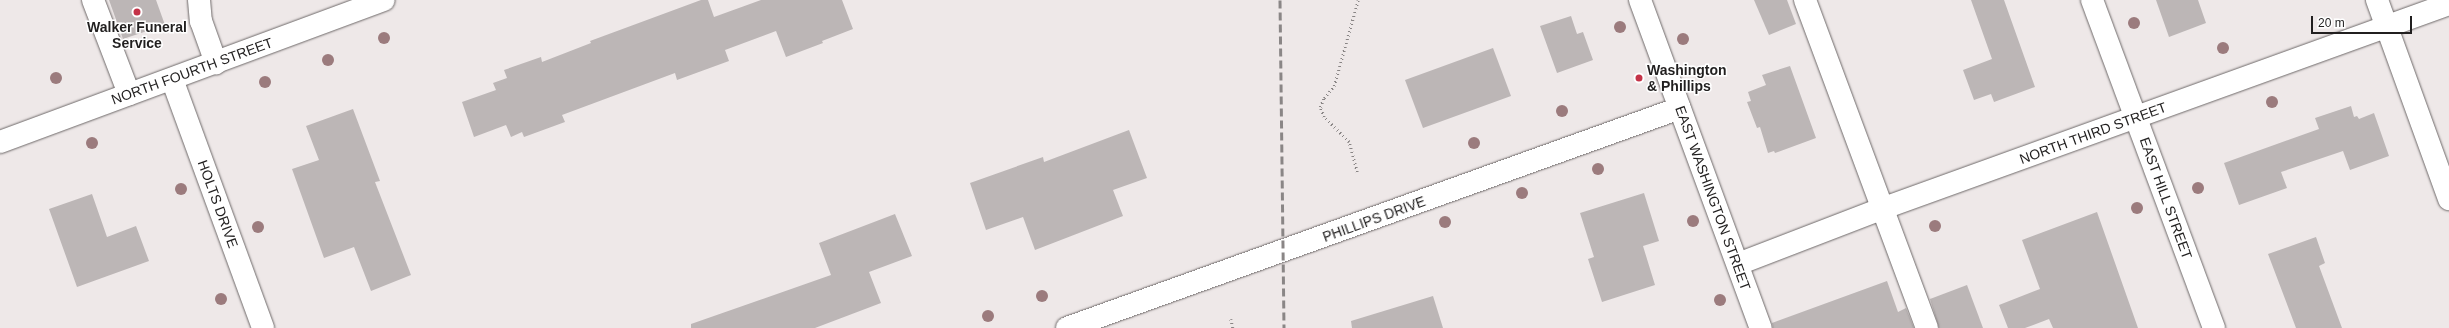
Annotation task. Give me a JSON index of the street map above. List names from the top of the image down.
{
  "streets": {
    "street": [
      "NORTH FOURTH STREET",
      "NORTH THIRD STREET",
      "EAST WASHINGTON STREET",
      "EAST HILL STREET",
      "HOLTS DRIVE",
      "PHILLIPS DRIVE"
    ]
  },
  "crossings": [
    ["NORTH FOURTH STREET", "HOLTS DRIVE"],
    ["NORTH THIRD STREET", "EAST WASHINGTON STREET"],
    ["NORTH THIRD STREET", "EAST HILL STREET"],
    ["EAST WASHINGTON STREET", "PHILLIPS DRIVE"]
  ],
  "places": ["Walker Funeral Service", "Washington & Phillips"],
  "scale_bar": "20 m"
}
